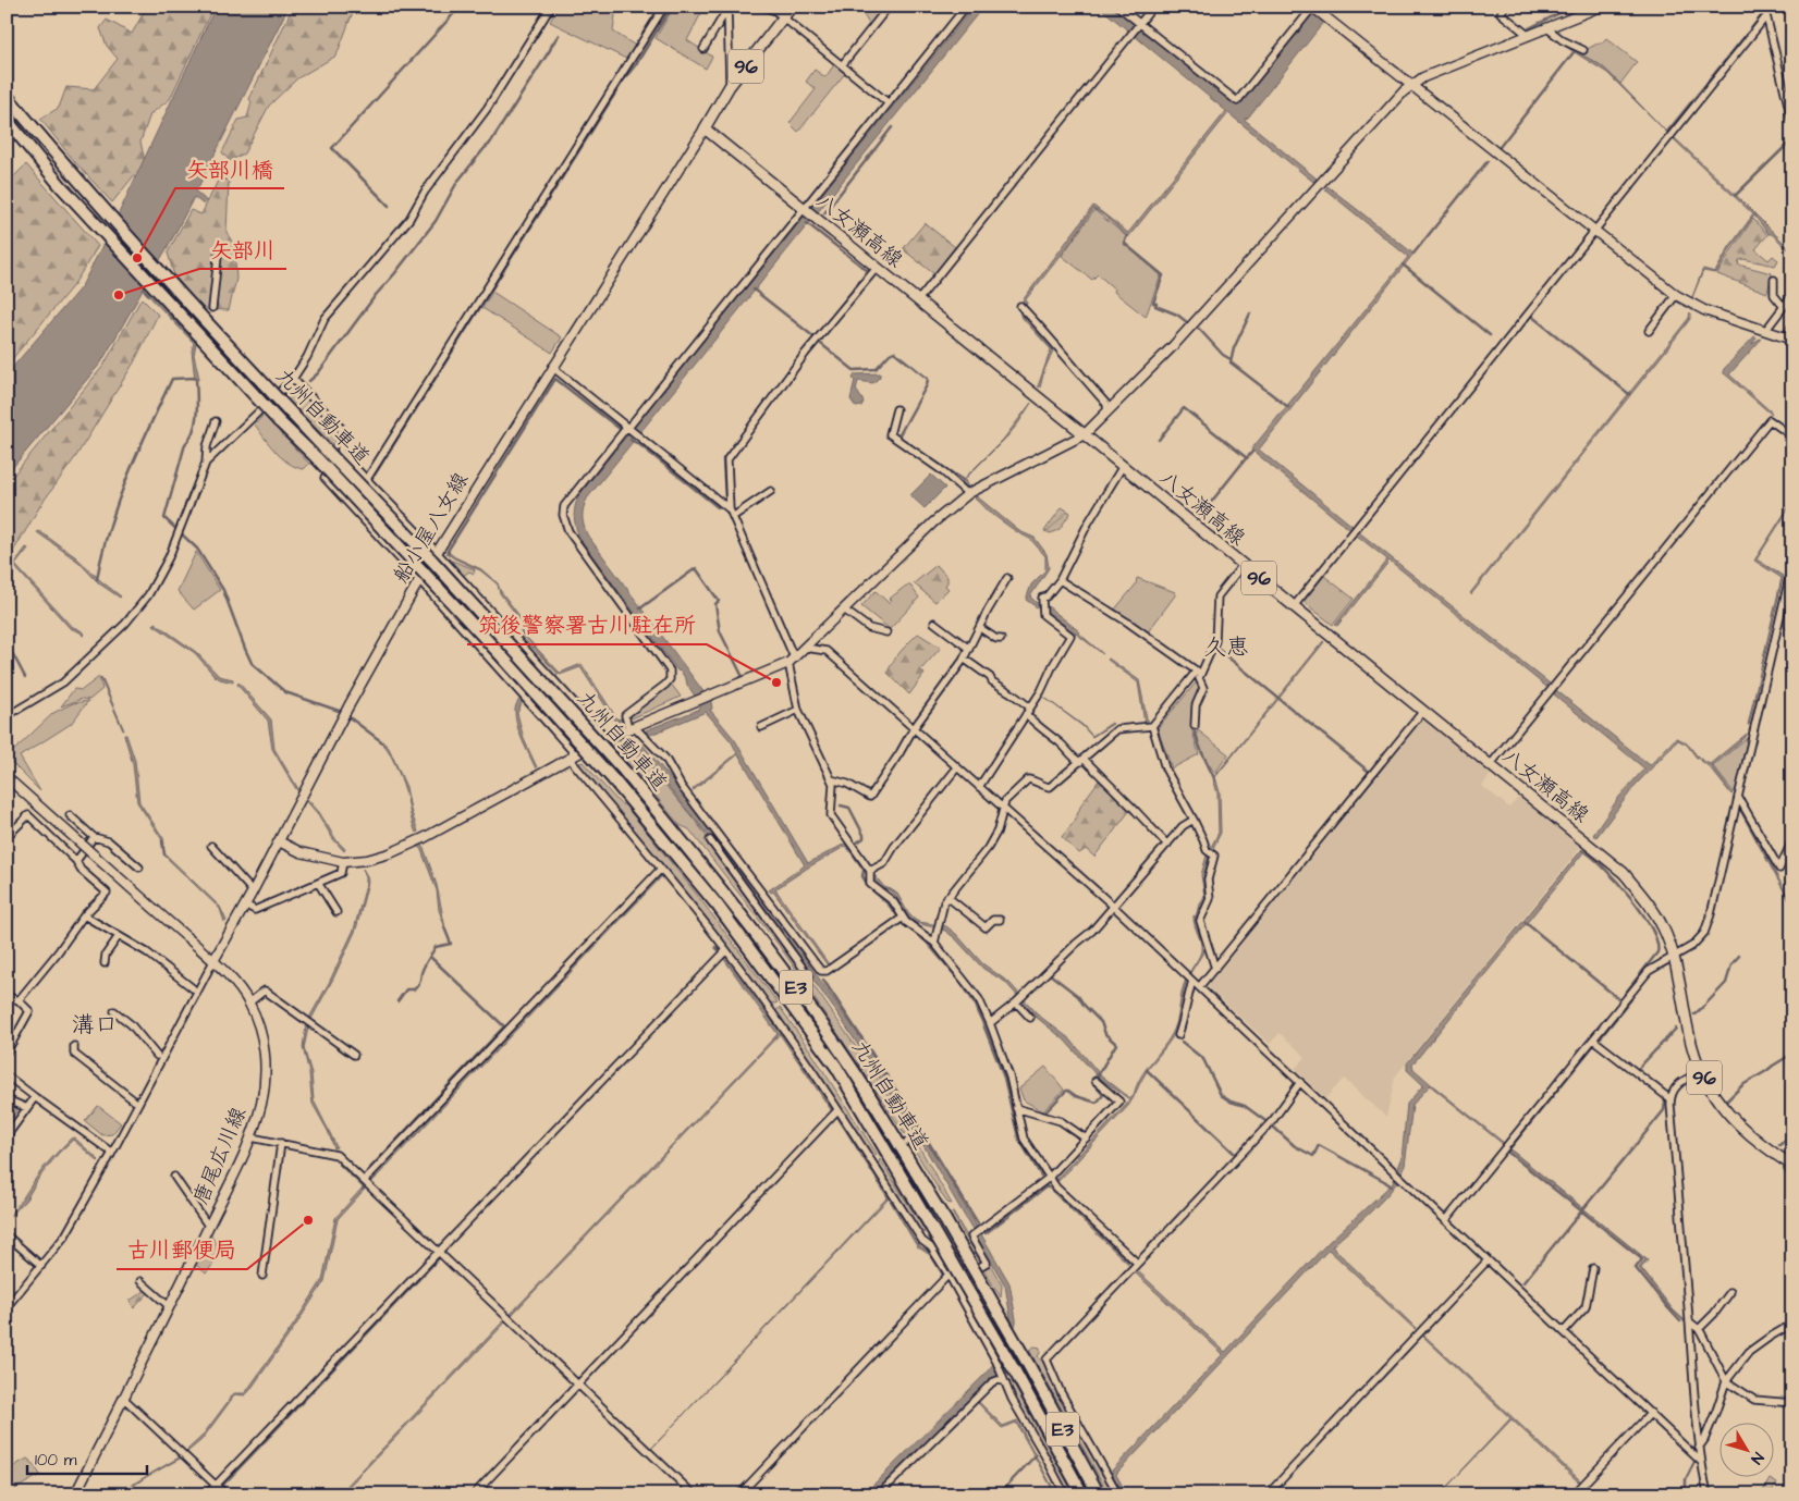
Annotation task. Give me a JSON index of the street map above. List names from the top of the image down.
{
  "streets": {
    "highway": ["九州自動車道", "E3"],
    "main road": ["96", "八女瀬高線"],
    "street": ["船小屋八女線", "唐尾広川線"]
  },
  "crossings": [
    ["96", "八女瀬高線"],
    ["96", "船小屋八女線"],
    ["八女瀬高線", "船小屋八女線"],
    ["船小屋八女線", "唐尾広川線"]
  ],
  "districts": ["久恵", "溝口"],
  "places": [
    "矢部川橋",
    "矢部川",
    "筑後警察署古川駐在所",
    "古川郵便局"
  ],
  "scale_bar": "100 m",
  "north": "bottom right"
}
